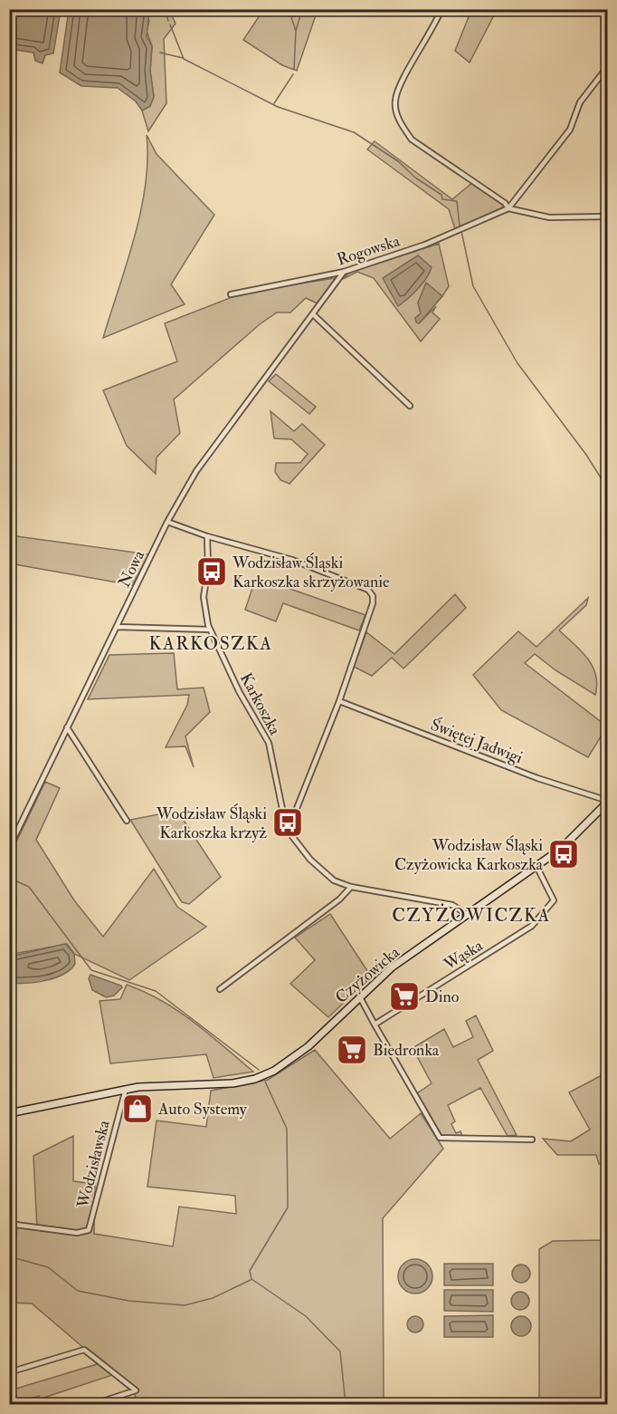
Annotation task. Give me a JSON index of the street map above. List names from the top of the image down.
{
  "streets": {
    "street": [
      "Rogowska",
      "Nowa",
      "Karkoszka",
      "Świętej Jadwigi",
      "Wąska",
      "Czyżowicka",
      "Wodzisławska"
    ]
  },
  "crossings": [
    ["Karkoszka", "Czyżowicka"],
    ["Świętej Jadwigi", "Czyżowicka"],
    ["Wąska", "Czyżowicka"],
    ["Czyżowicka", "Wodzisławska"]
  ],
  "districts": ["KARKOSZKA", "CZYŻOWICZKA"],
  "places": {
    "bus stop": ["Wodzisław Śląski Karkoszka skrzyżowanie", "Wodzisław Śląski Karkoszka krzyż", "Wodzisław Śląski Czyżowicka Karkoszka"],
    "supermarket": ["Dino", "Biedronka"],
    "shop": ["Auto Systemy"]
  }
}
